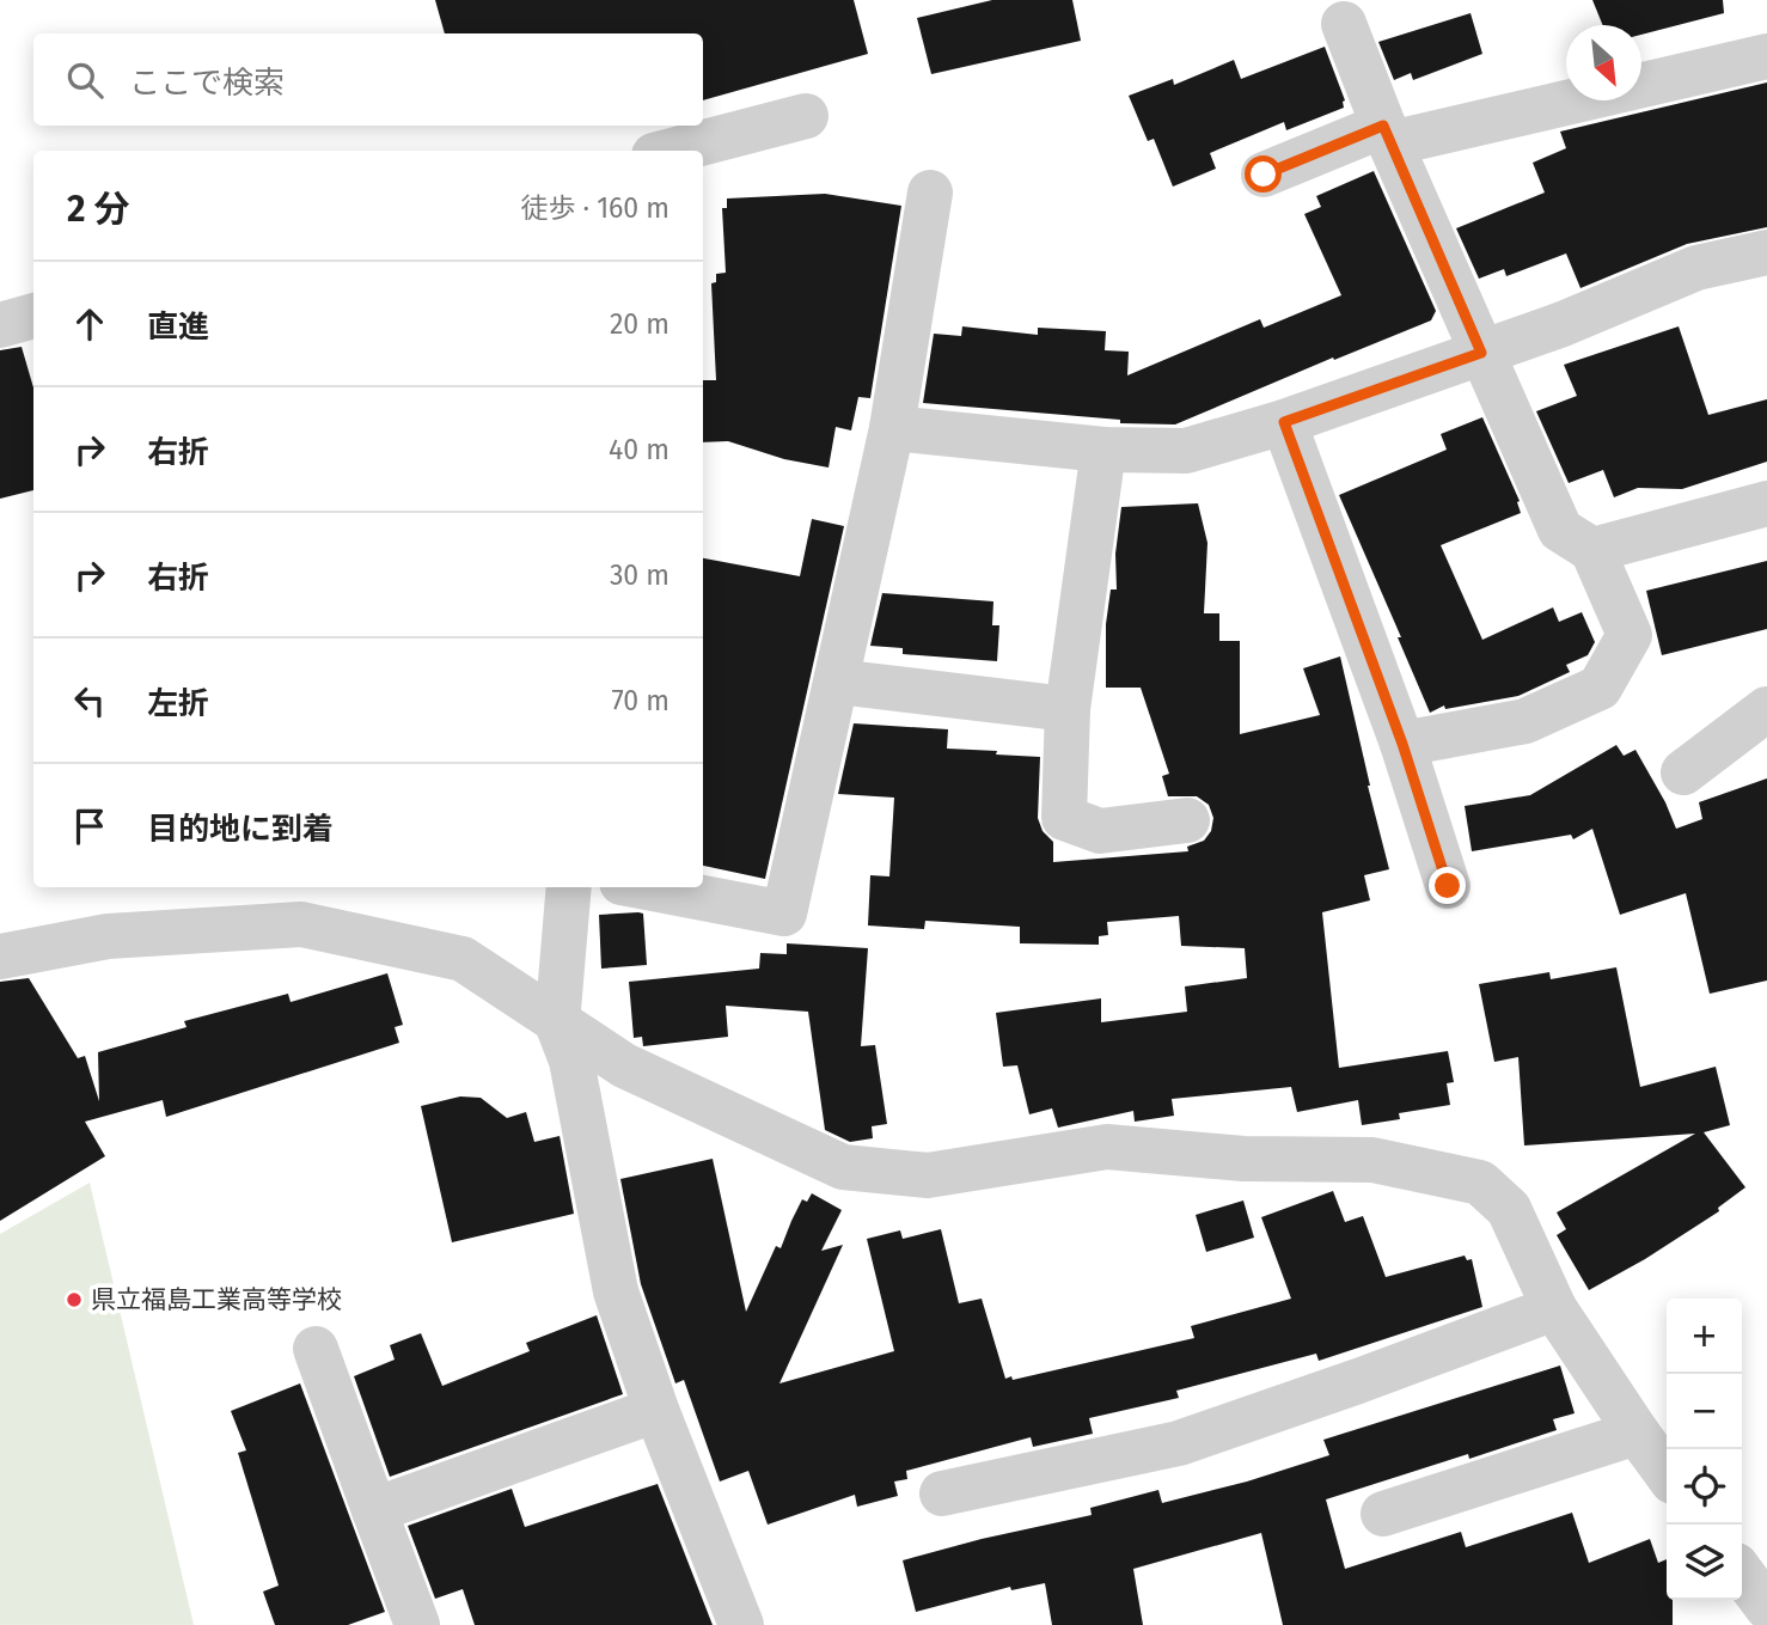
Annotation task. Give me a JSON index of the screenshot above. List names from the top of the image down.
{
  "places": ["県立福島工業高等学校"],
  "north": "bottom right",
  "page": {
    "search": "ここで検索",
    "heading": ["2 分", "徒歩 · 160 m"],
    "list": [
      ["直進", "20 m"],
      ["右折", "40 m"],
      ["右折", "30 m"],
      ["左折", "70 m"],
      "目的地に到着"
    ],
    "map_buttons": ["+", "−"]
  }
}
